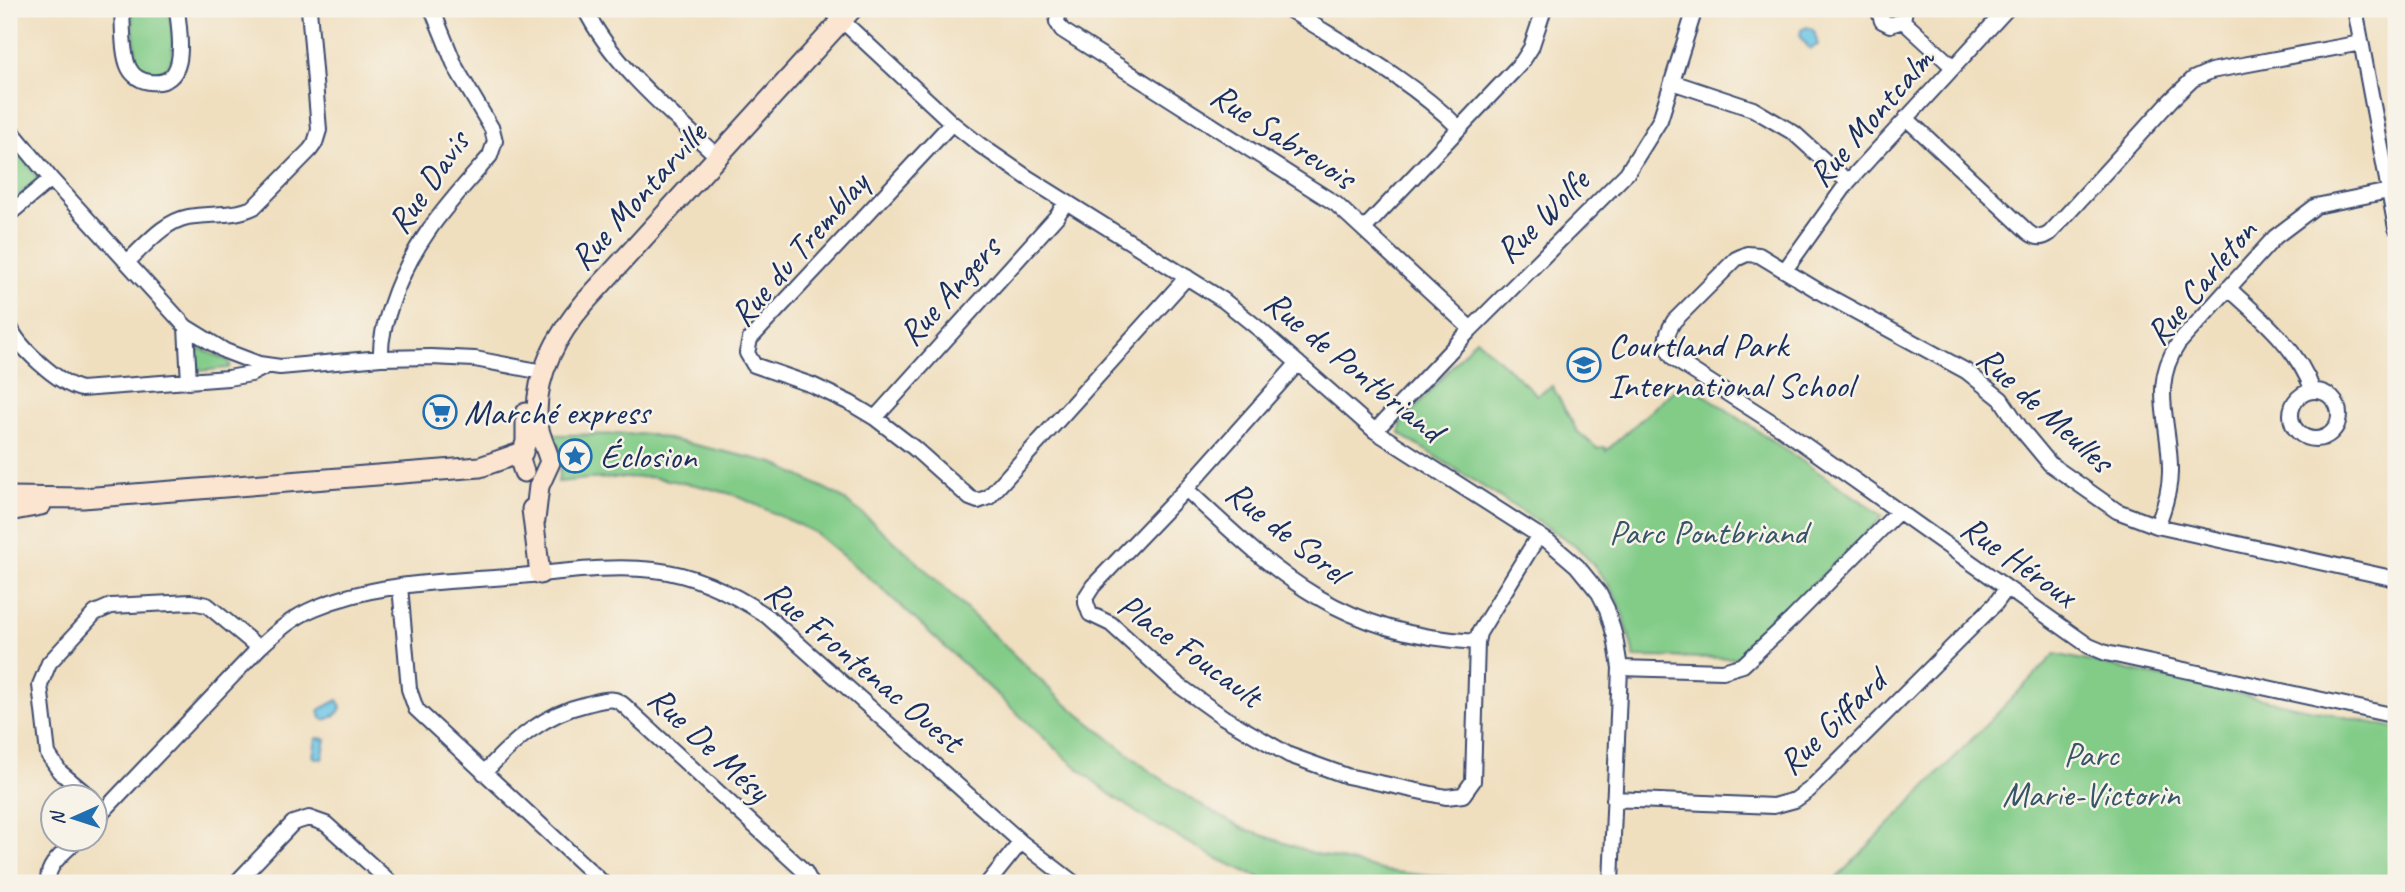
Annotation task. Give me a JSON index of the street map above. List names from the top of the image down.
{
  "streets": {
    "street": [
      "Rue Montcalm",
      "Rue Sabrevois",
      "Rue Davis",
      "Rue Montarville",
      "Rue Wolfe",
      "Rue du Tremblay",
      "Rue Carleton",
      "Rue Angers",
      "Rue de Pontbriand",
      "Rue de Meulles",
      "Rue de Sorel",
      "Rue Héroux",
      "Place Foucault",
      "Rue Frontenac Ouest",
      "Rue Giffard",
      "Rue De Mésy"
    ]
  },
  "crossings": [
    ["Rue Montcalm", "Rue de Meulles"],
    ["Rue Sabrevois", "Rue Wolfe"],
    ["Rue Montarville", "Rue de Pontbriand"],
    ["Rue Montarville", "Rue Frontenac Ouest"],
    ["Rue Wolfe", "Rue de Pontbriand"],
    ["Rue du Tremblay", "Rue Angers"],
    ["Rue du Tremblay", "Rue de Pontbriand"],
    ["Rue Carleton", "Rue de Meulles"],
    ["Rue Angers", "Rue de Pontbriand"],
    ["Rue de Pontbriand", "Place Foucault"],
    ["Rue de Pontbriand", "Rue Giffard"],
    ["Rue de Meulles", "Rue Héroux"],
    ["Rue de Sorel", "Place Foucault"],
    ["Rue Héroux", "Rue Giffard"]
  ],
  "parks": ["Parc Pontbriand", "Parc Marie-Victorin"],
  "places": {
    "school or university": ["Courtland Park International School"],
    "supermarket": ["Marché express"],
    "place": ["Éclosion"]
  },
  "north": "left"
}
